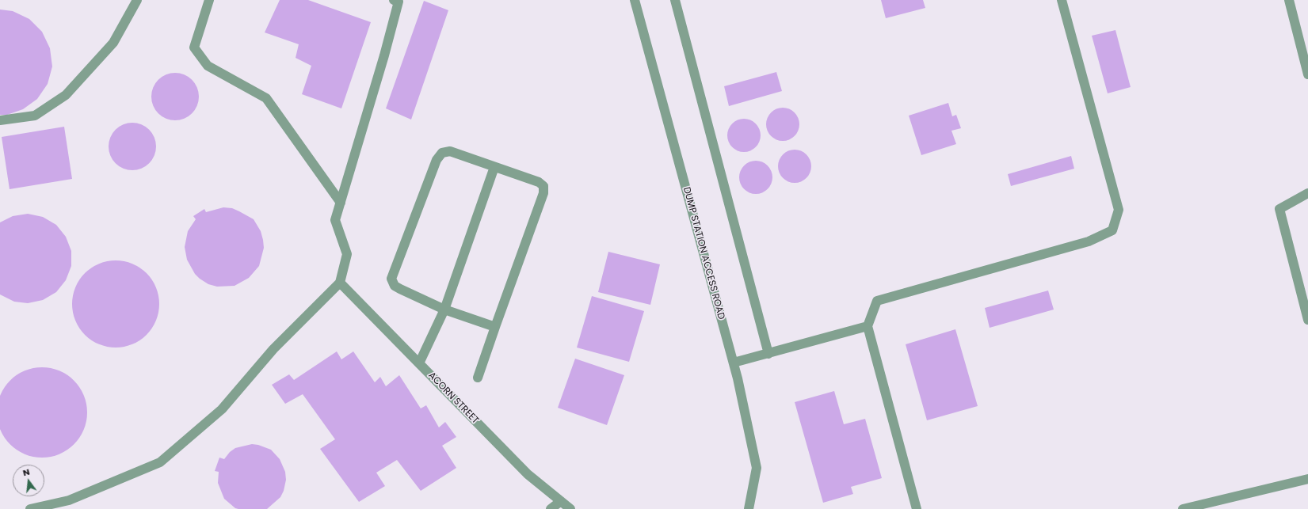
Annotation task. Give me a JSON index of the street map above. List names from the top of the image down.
{
  "streets": {
    "street": ["DUMP STATION ACCESS ROAD", "ACORN STREET"]
  },
  "north": "top"
}
